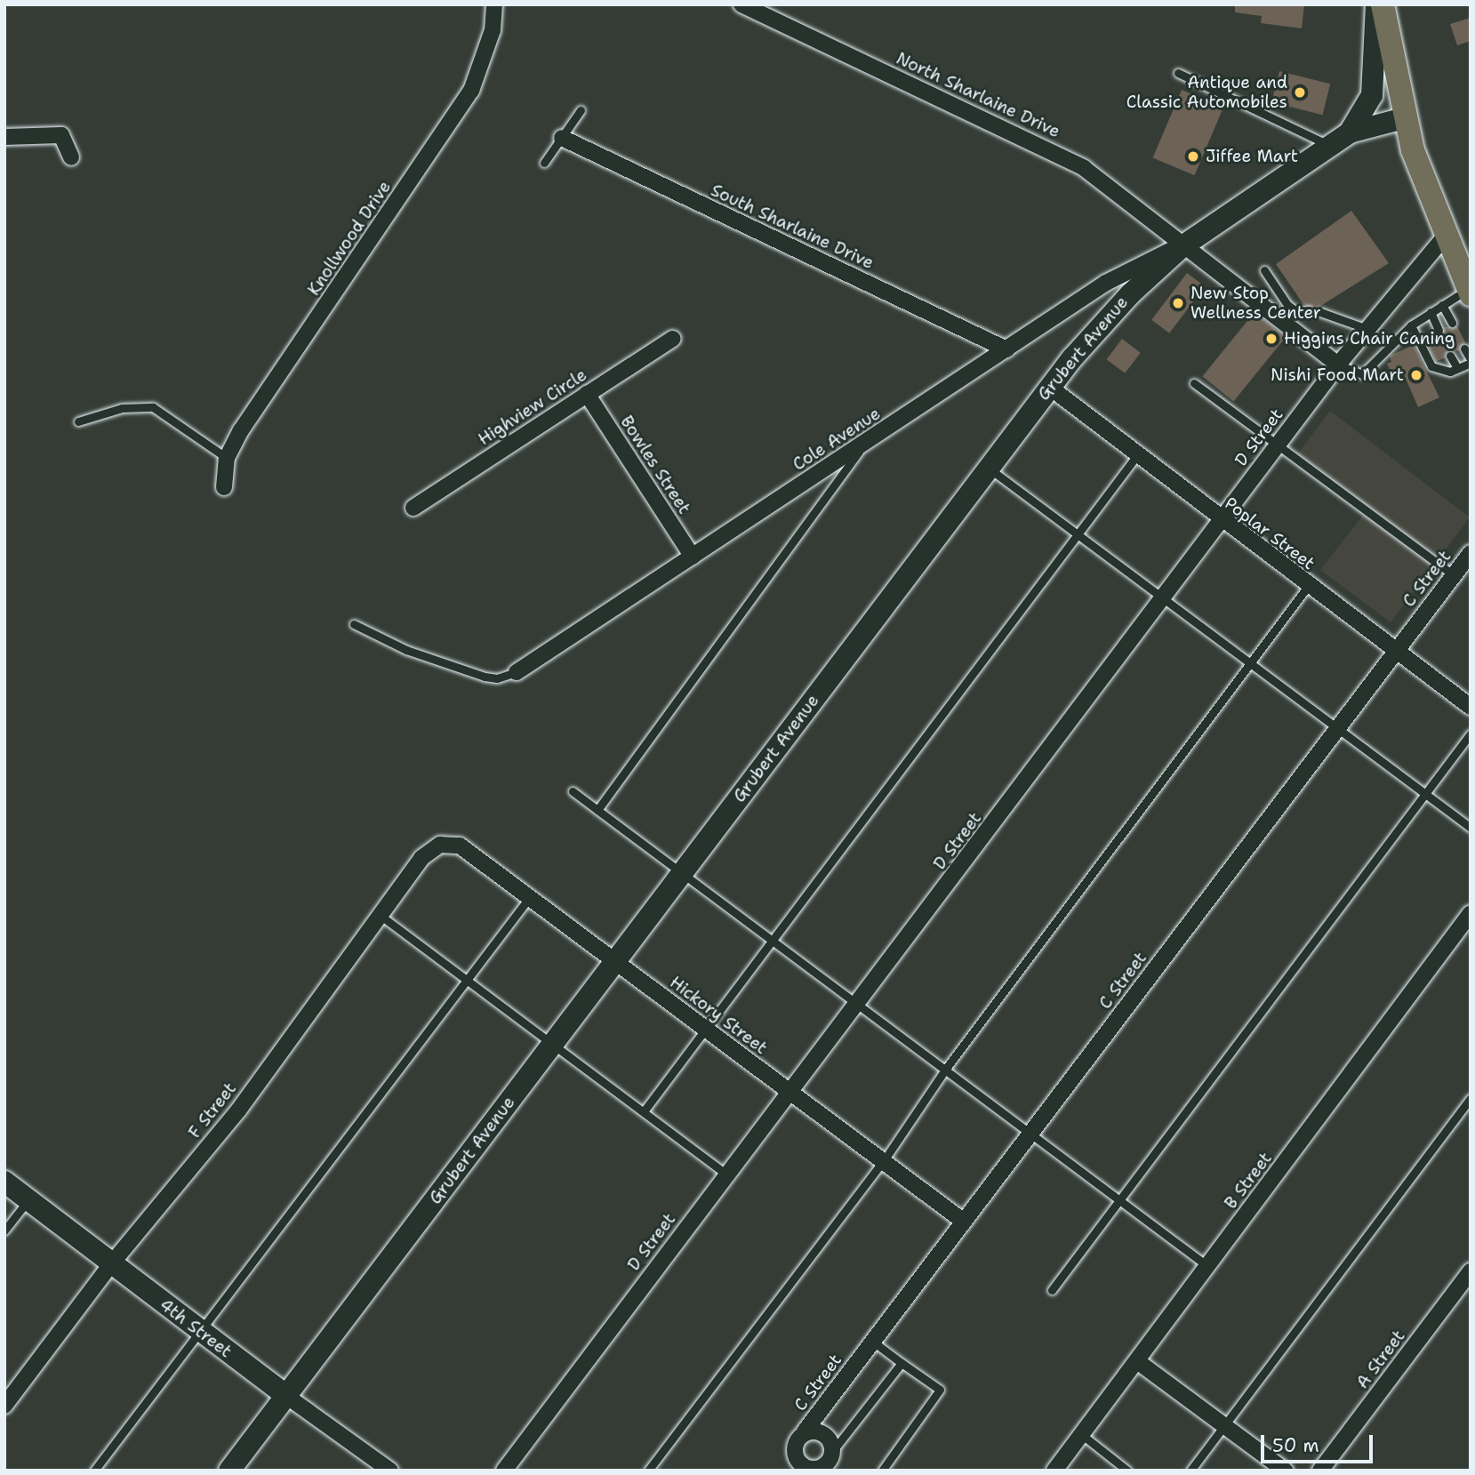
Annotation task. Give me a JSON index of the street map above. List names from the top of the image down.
{
  "streets": {
    "street": [
      "North Sharlaine Drive",
      "South Sharlaine Drive",
      "Knollwood Drive",
      "Grubert Avenue",
      "Highview Circle",
      "D Street",
      "Cole Avenue",
      "Bowles Street",
      "Poplar Street",
      "C Street",
      "Hickory Street",
      "F Street",
      "B Street",
      "4th Street",
      "A Street"
    ]
  },
  "crossings": [
    ["North Sharlaine Drive", "Grubert Avenue"],
    ["North Sharlaine Drive", "D Street"],
    ["North Sharlaine Drive", "Cole Avenue"],
    ["South Sharlaine Drive", "Cole Avenue"],
    ["Grubert Avenue", "Cole Avenue"],
    ["Grubert Avenue", "Poplar Street"],
    ["Grubert Avenue", "Hickory Street"],
    ["Grubert Avenue", "4th Street"],
    ["Highview Circle", "Bowles Street"],
    ["D Street", "Poplar Street"],
    ["D Street", "Hickory Street"],
    ["Cole Avenue", "Bowles Street"],
    ["Poplar Street", "C Street"],
    ["C Street", "Hickory Street"],
    ["Hickory Street", "F Street"],
    ["F Street", "4th Street"]
  ],
  "places": [
    "Antique and Classic Automobiles",
    "Jiffee Mart",
    "New Stop Wellness Center",
    "Higgins Chair Caning",
    "Nishi Food Mart"
  ],
  "scale_bar": "50 m"
}
